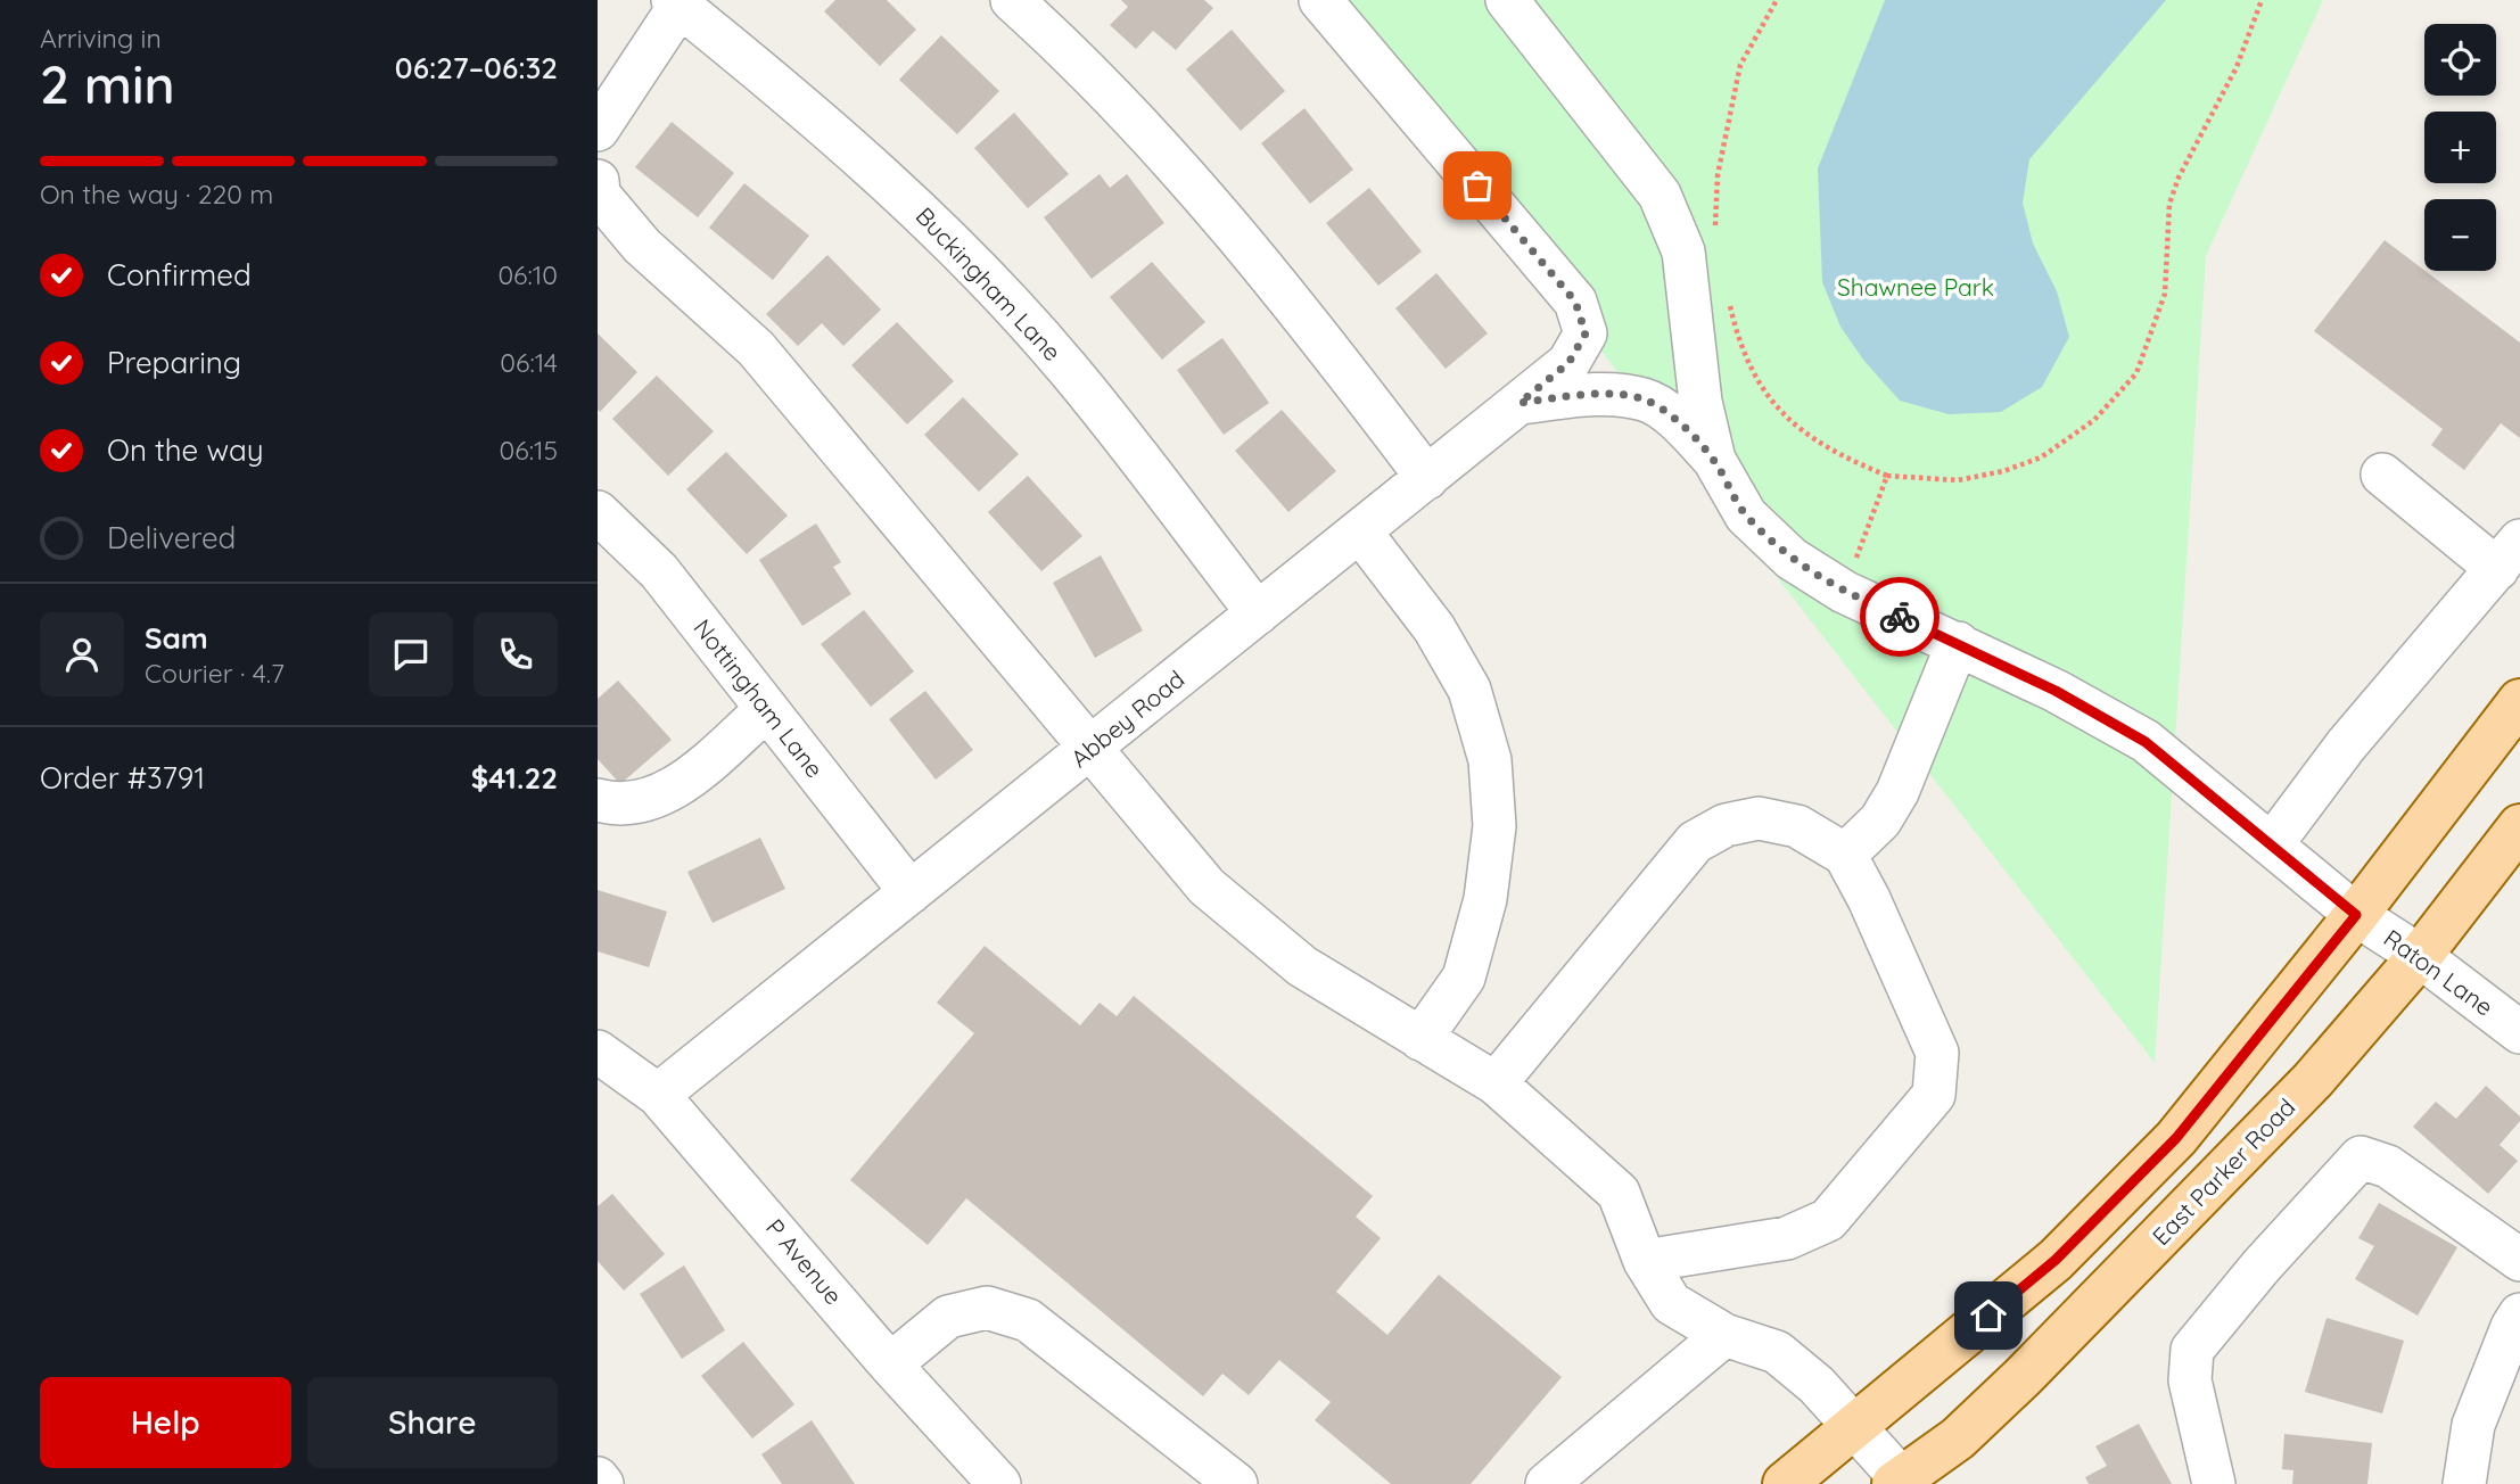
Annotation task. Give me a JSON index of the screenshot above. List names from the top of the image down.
{
  "streets": {
    "main road": ["East Parker Road"],
    "street": [
      "Buckingham Lane",
      "Nottingham Lane",
      "Abbey Road",
      "Raton Lane",
      "P Avenue"
    ]
  },
  "crossings": [
    ["Buckingham Lane", "Abbey Road"],
    ["Nottingham Lane", "Abbey Road"],
    ["Abbey Road", "P Avenue"],
    ["Raton Lane", "East Parker Road"]
  ],
  "parks": ["Shawnee Park"],
  "page": {
    "heading": ["2 min", "Arriving in", "06:27–06:32"],
    "panel": [
      "Sam",
      "Courier · 4.7",
      "Order #3791",
      "$41.22"
    ],
    "map_buttons": ["+", "−"],
    "bar": "On the way · 220 m",
    "list": [
      ["Confirmed", "06:10"],
      ["Preparing", "06:14"],
      ["On the way", "06:15"],
      "Delivered"
    ],
    "buttons": ["Help", "Share"]
  }
}
